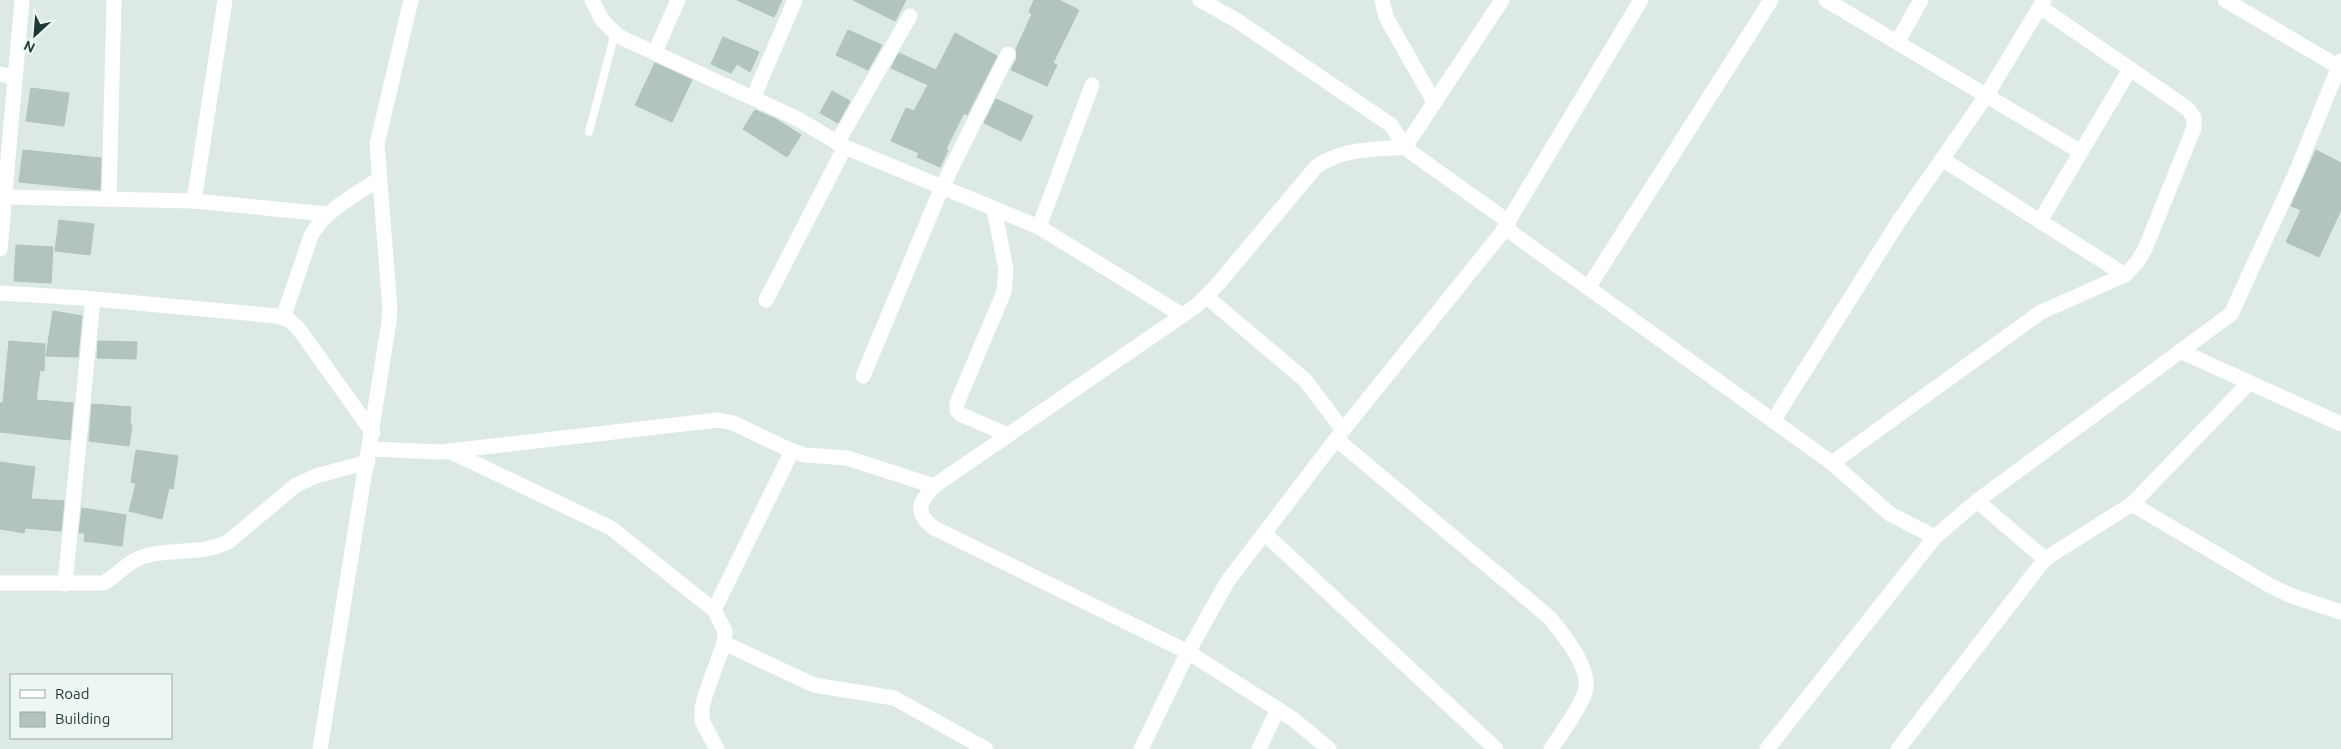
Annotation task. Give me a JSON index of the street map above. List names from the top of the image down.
{
  "legend": ["Road", "Building"],
  "north": "bottom left"
}
